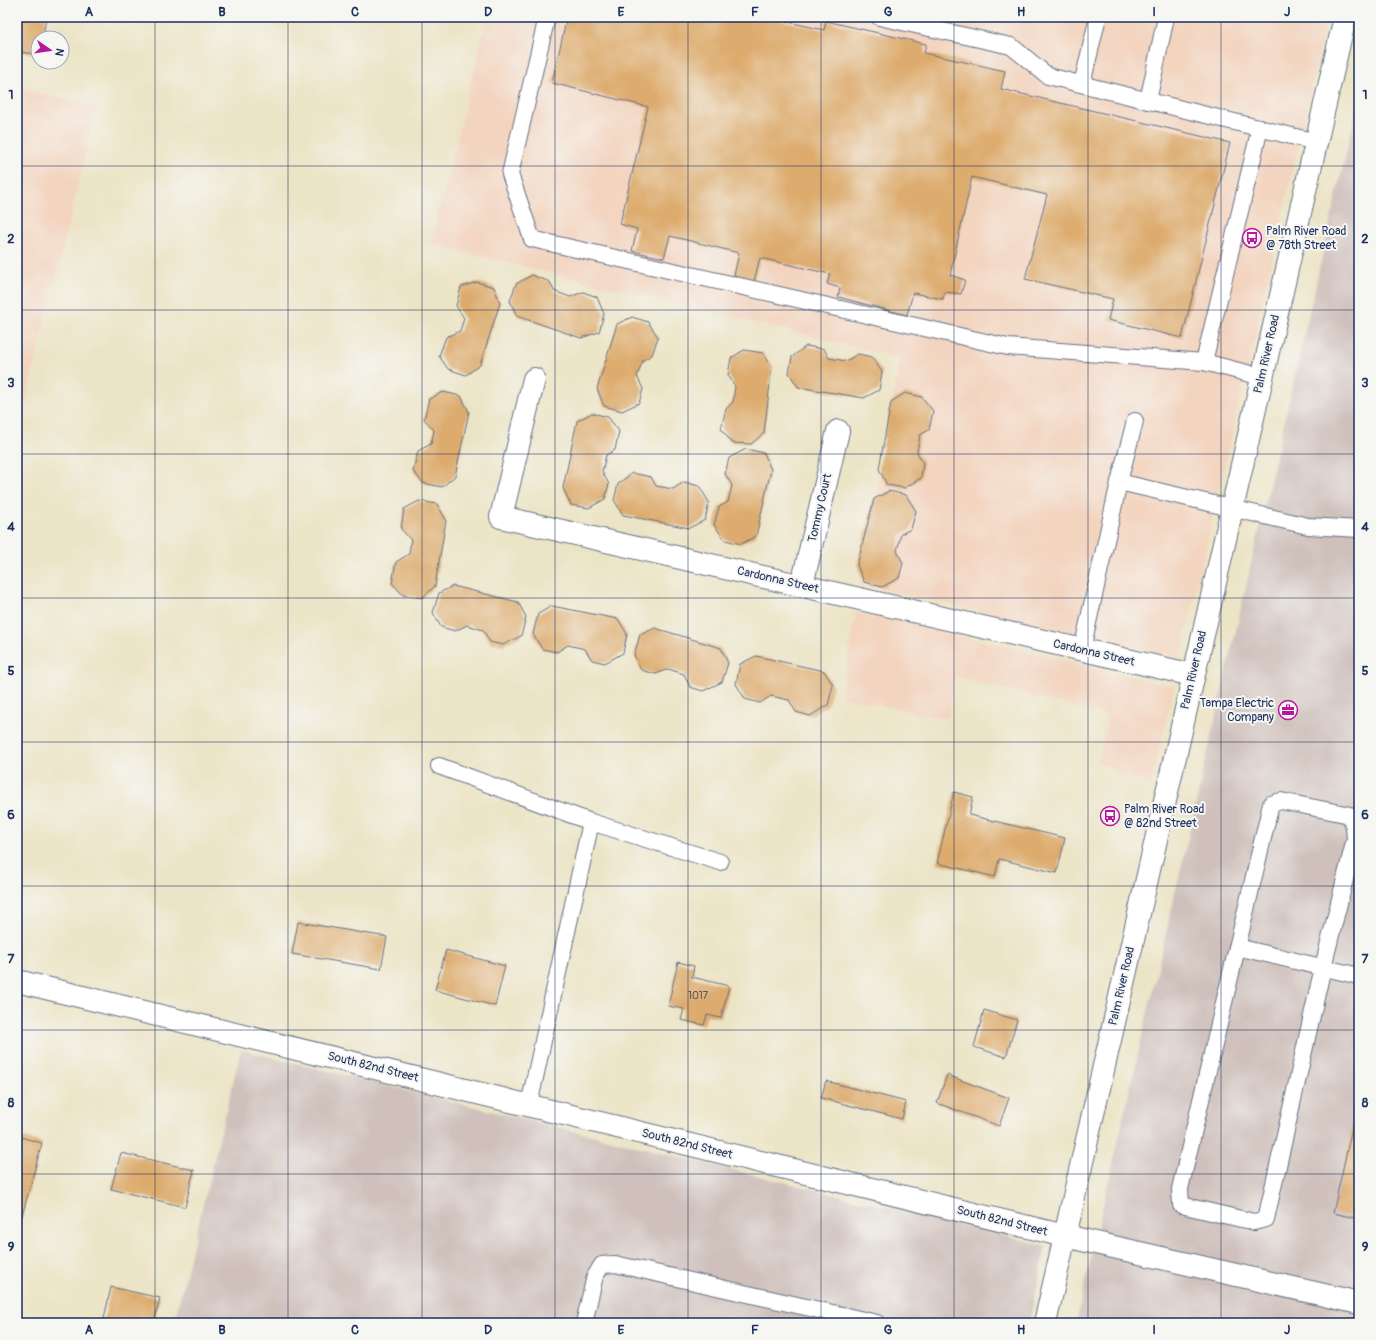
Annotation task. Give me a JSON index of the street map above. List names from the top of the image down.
{
  "streets": {
    "street": [
      "Palm River Road",
      "Tommy Court",
      "Cardonna Street",
      "South 82nd Street"
    ]
  },
  "crossings": [
    ["Palm River Road", "Cardonna Street"],
    ["Palm River Road", "South 82nd Street"],
    ["Tommy Court", "Cardonna Street"]
  ],
  "places": {
    "bus stop": ["Palm River Road @ 78th Street", "Palm River Road @ 82nd Street"],
    "office": ["Tampa Electric Company"]
  },
  "house_numbers": ["1017"],
  "north": "right",
  "grid": {
    "columns": [
      "A",
      "B",
      "C",
      "D",
      "E",
      "F",
      "G",
      "H",
      "I",
      "J"
    ],
    "rows": [
      "1",
      "2",
      "3",
      "4",
      "5",
      "6",
      "7",
      "8",
      "9"
    ]
  }
}
